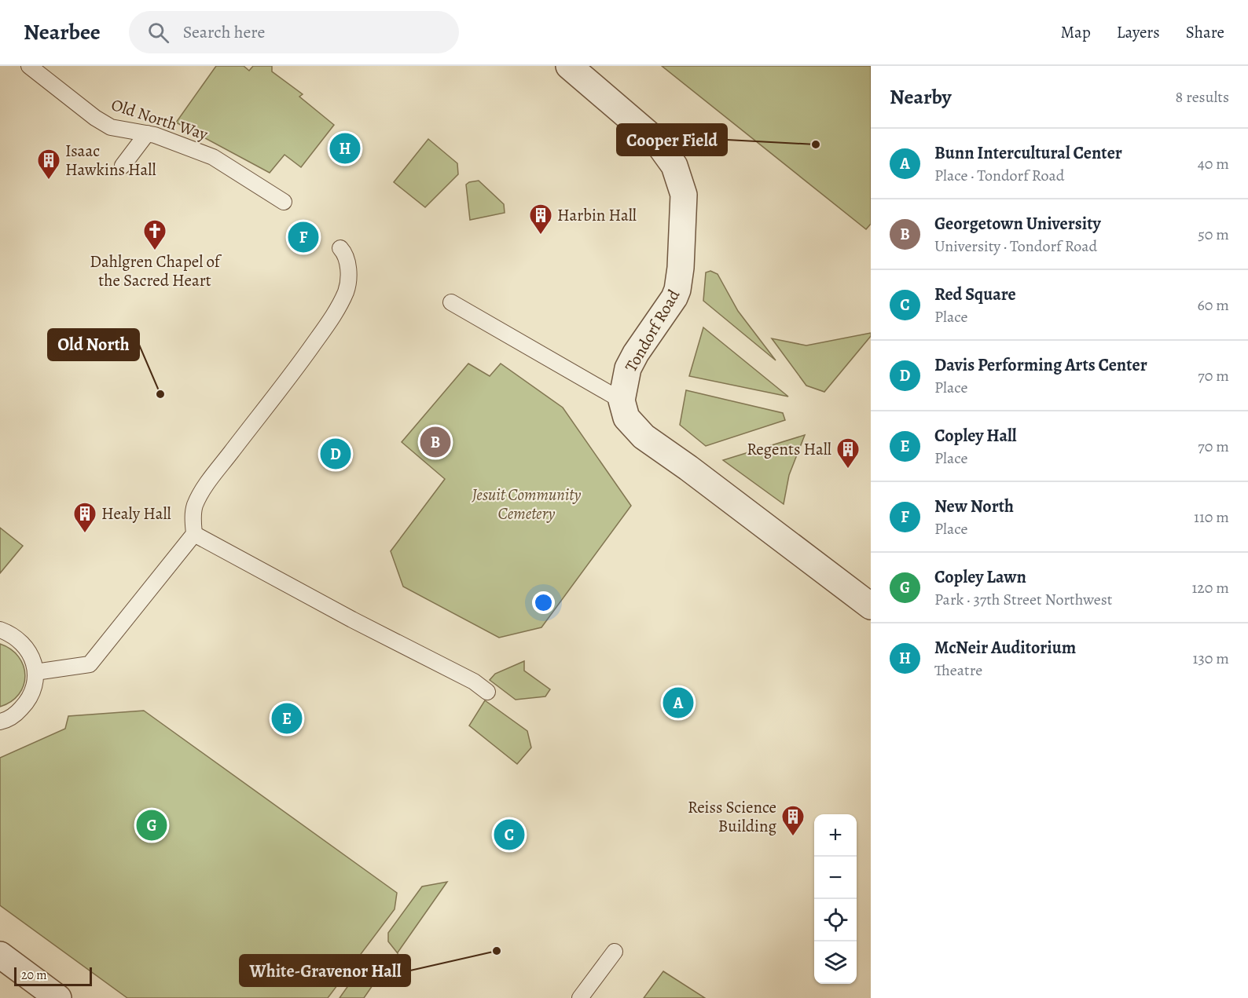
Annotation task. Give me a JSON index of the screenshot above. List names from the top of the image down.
{
  "streets": {
    "street": ["Tondorf Road"],
    "lane": ["Old North Way"]
  },
  "parks": ["Jesuit Community Cemetery"],
  "places": {
    "other": ["Cooper Field", "Old North", "White-Gravenor Hall"],
    "building": [
      "Isaac Hawkins Hall",
      "Harbin Hall",
      "Regents Hall",
      "Healy Hall",
      "Reiss Science Building"
    ],
    "church": ["Dahlgren Chapel of the Sacred Heart"]
  },
  "scale_bar": "20 m",
  "page": {
    "header": "Nearbee",
    "search": "Search here",
    "nav": ["Map", "Layers", "Share"],
    "heading": ["Nearby", "8 results"],
    "list": [
      {
        "mark": "A",
        "name": "Bunn Intercultural Center",
        "note": "Place · Tondorf Road",
        "value": "40 m"
      },
      {
        "mark": "B",
        "name": "Georgetown University",
        "note": "University · Tondorf Road",
        "value": "50 m"
      },
      {
        "mark": "C",
        "name": "Red Square",
        "note": "Place",
        "value": "60 m"
      },
      {
        "mark": "D",
        "name": "Davis Performing Arts Center",
        "note": "Place",
        "value": "70 m"
      },
      {
        "mark": "E",
        "name": "Copley Hall",
        "note": "Place",
        "value": "70 m"
      },
      {
        "mark": "F",
        "name": "New North",
        "note": "Place",
        "value": "110 m"
      },
      {
        "mark": "G",
        "name": "Copley Lawn",
        "note": "Park · 37th Street Northwest",
        "value": "120 m"
      },
      {
        "mark": "H",
        "name": "McNeir Auditorium",
        "note": "Theatre",
        "value": "130 m"
      }
    ],
    "pins": [
      "H",
      "F",
      "B",
      "D",
      "A",
      "E",
      "G",
      "C"
    ],
    "map_buttons": ["+", "−"],
    "scale": "20 m"
  }
}
